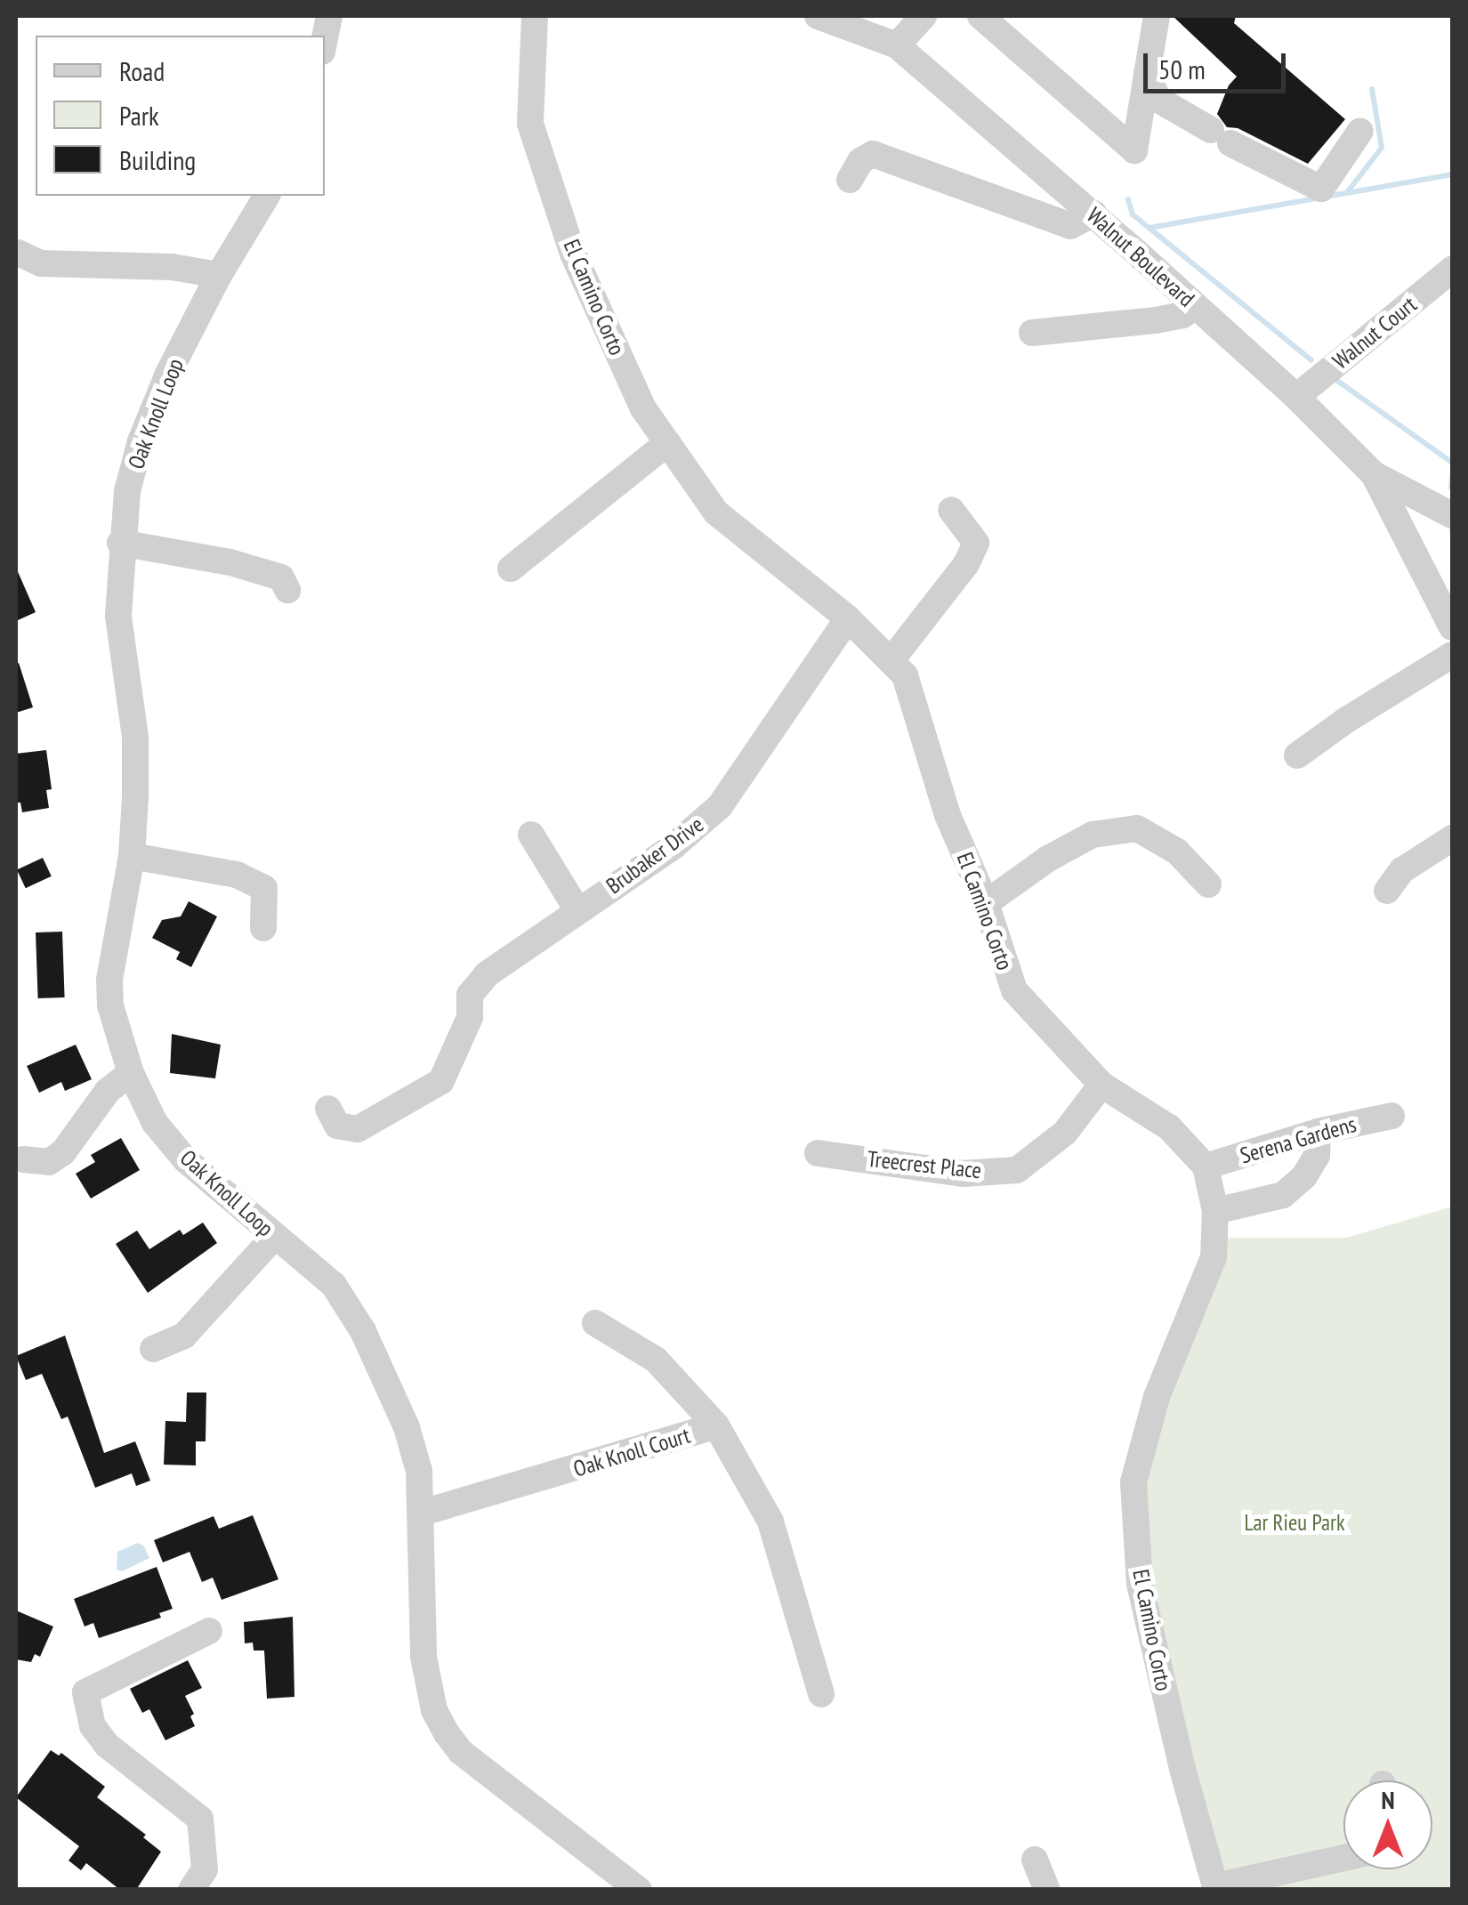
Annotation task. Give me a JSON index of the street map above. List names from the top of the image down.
{
  "streets": {
    "street": [
      "Walnut Boulevard",
      "El Camino Corto",
      "Walnut Court",
      "Oak Knoll Loop",
      "Brubaker Drive",
      "Serena Gardens",
      "Treecrest Place",
      "Oak Knoll Court"
    ]
  },
  "crossings": [
    ["Walnut Boulevard", "Walnut Court"],
    ["El Camino Corto", "Brubaker Drive"],
    ["El Camino Corto", "Serena Gardens"],
    ["El Camino Corto", "Treecrest Place"],
    ["Oak Knoll Loop", "Oak Knoll Court"]
  ],
  "parks": ["Lar Rieu Park"],
  "legend": ["Road", "Park", "Building"],
  "scale_bar": "50 m",
  "north": "top"
}
